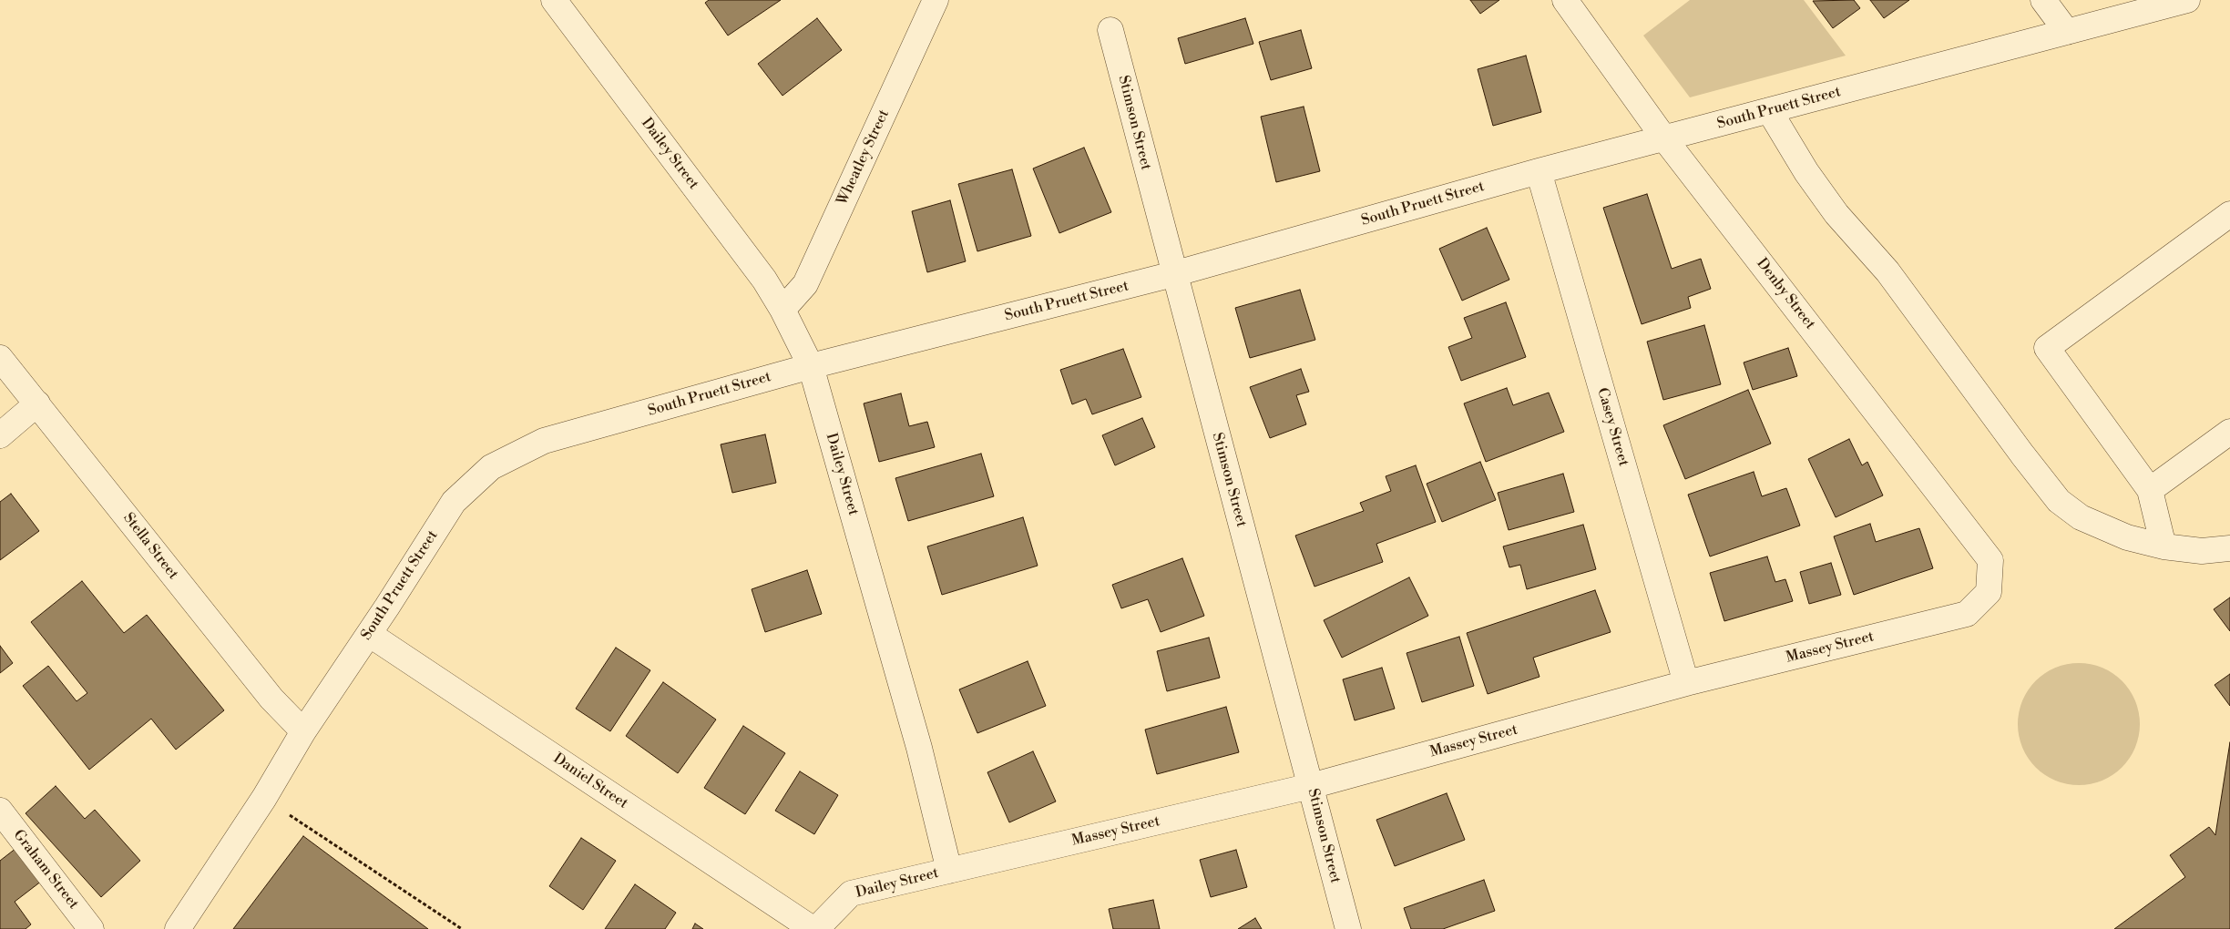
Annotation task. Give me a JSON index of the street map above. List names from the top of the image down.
{
  "streets": {
    "street": [
      "South Pruett Street",
      "Stimson Street",
      "Dailey Street",
      "Wheatley Street",
      "Denby Street",
      "Casey Street",
      "Stella Street",
      "Massey Street",
      "Daniel Street",
      "Graham Street"
    ]
  },
  "crossings": [
    ["South Pruett Street", "Stimson Street"],
    ["South Pruett Street", "Dailey Street"],
    ["South Pruett Street", "Denby Street"],
    ["South Pruett Street", "Casey Street"],
    ["South Pruett Street", "Stella Street"],
    ["South Pruett Street", "Daniel Street"],
    ["Stimson Street", "Massey Street"],
    ["Dailey Street", "Wheatley Street"],
    ["Dailey Street", "Massey Street"],
    ["Denby Street", "Massey Street"],
    ["Casey Street", "Massey Street"]
  ]
}
